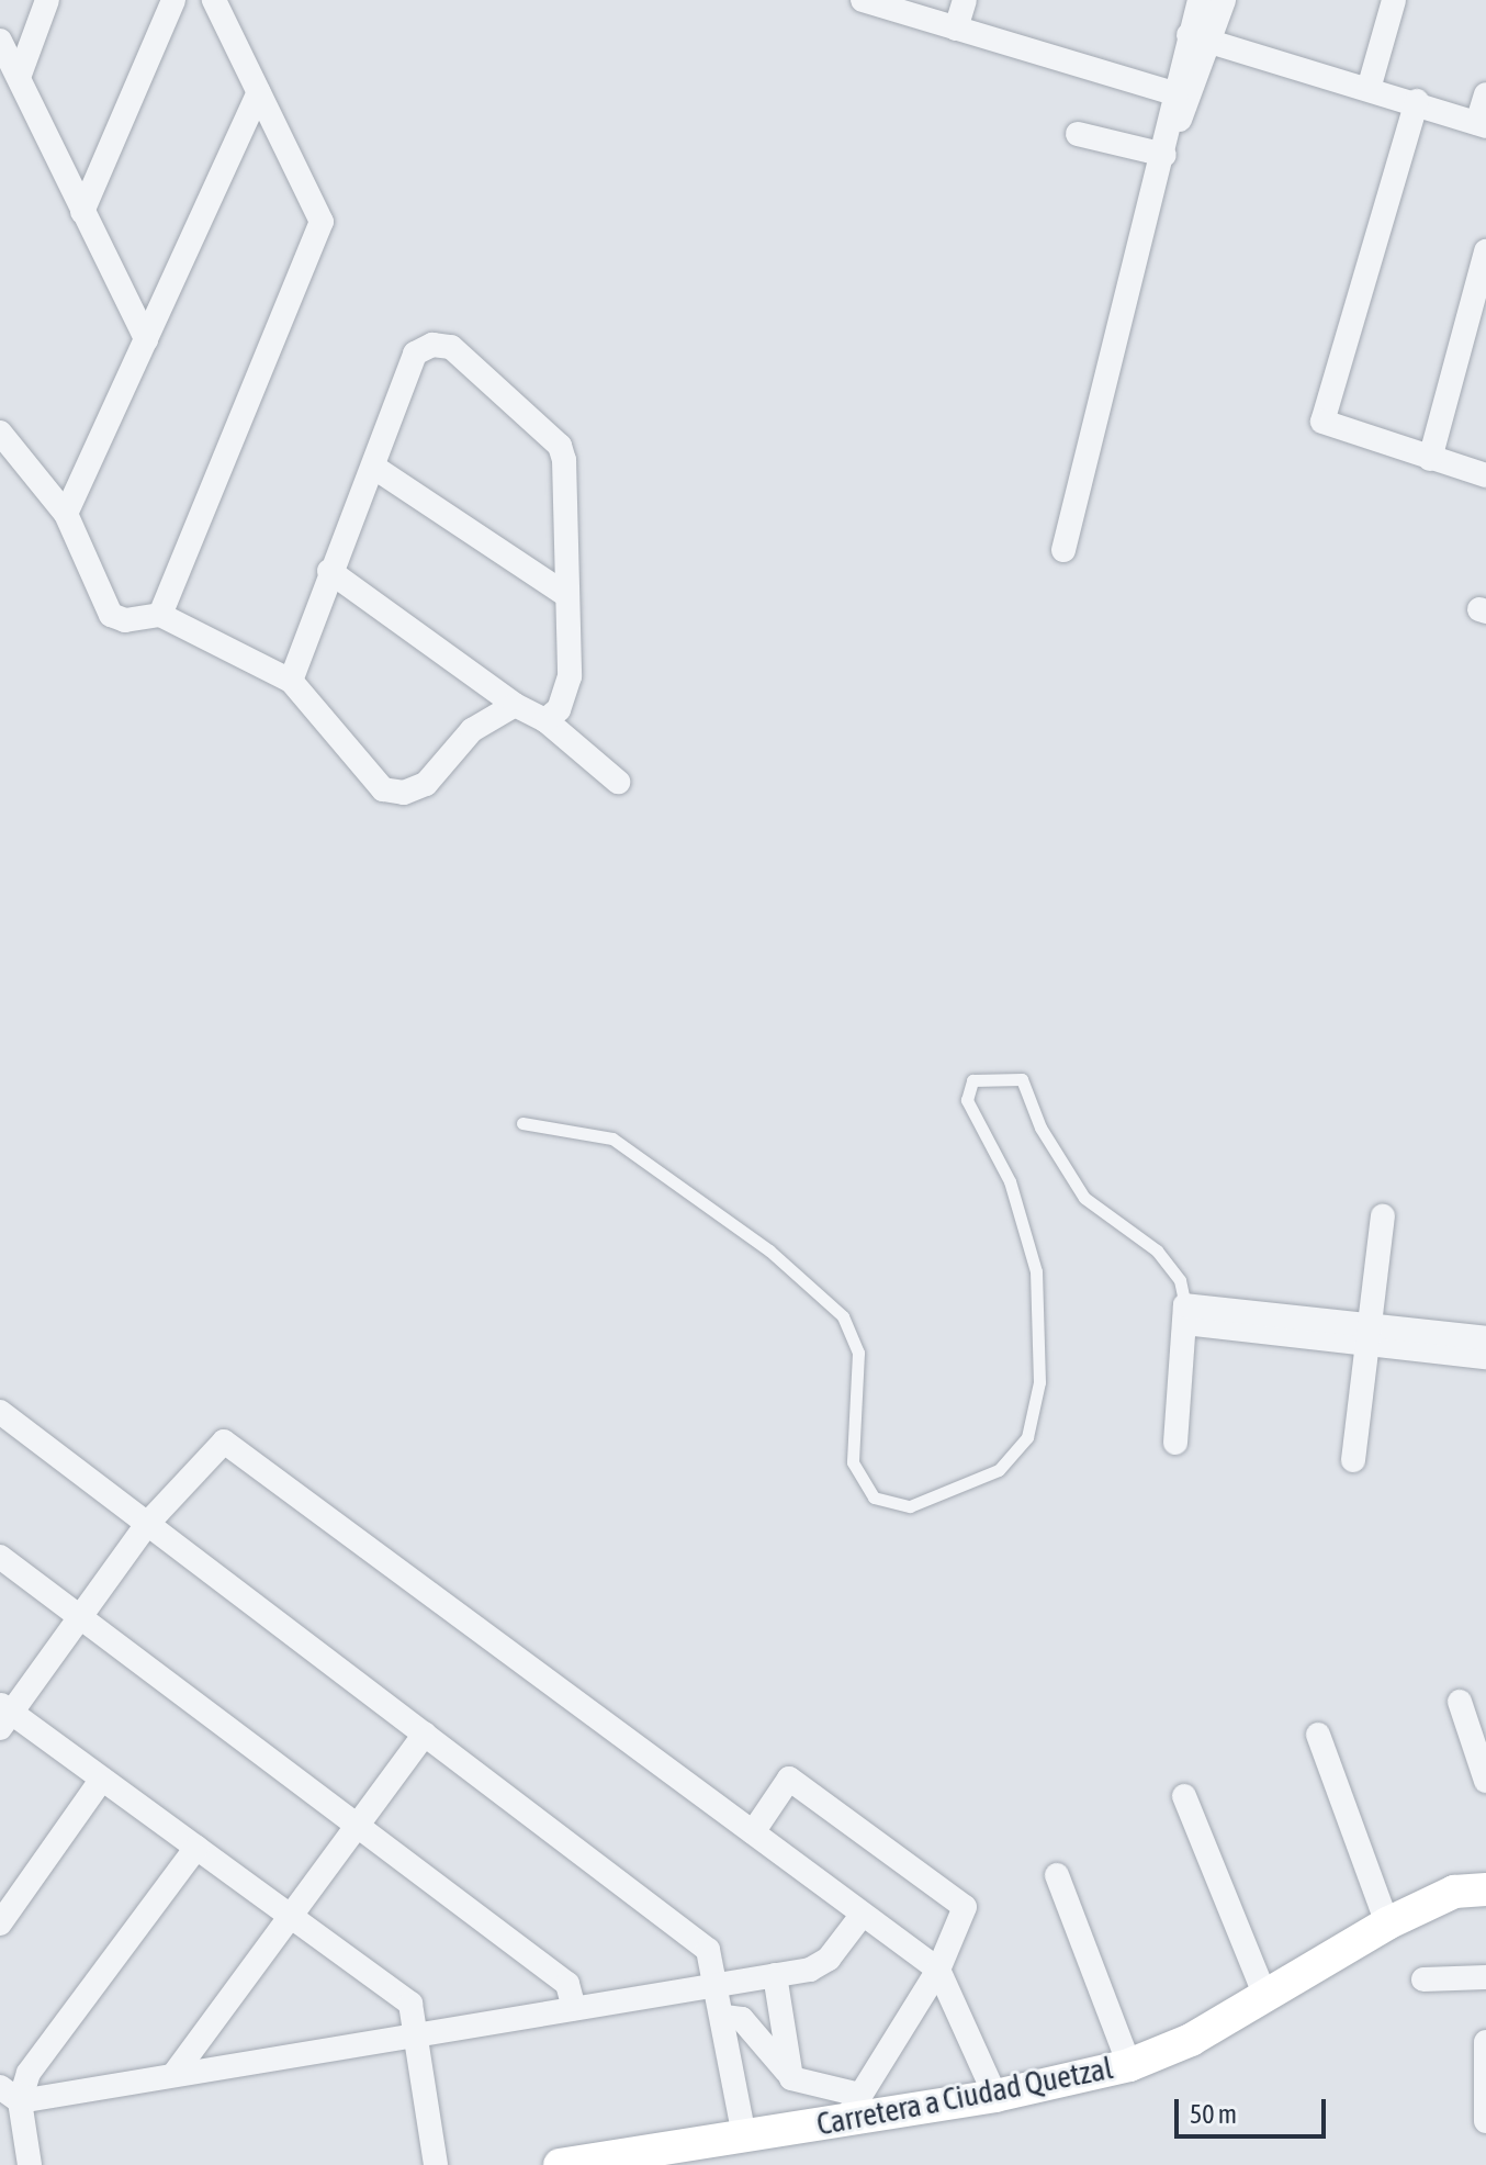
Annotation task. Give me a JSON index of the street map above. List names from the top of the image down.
{
  "streets": {
    "main road": ["Carretera a Ciudad Quetzal"]
  },
  "scale_bar": "50 m"
}
